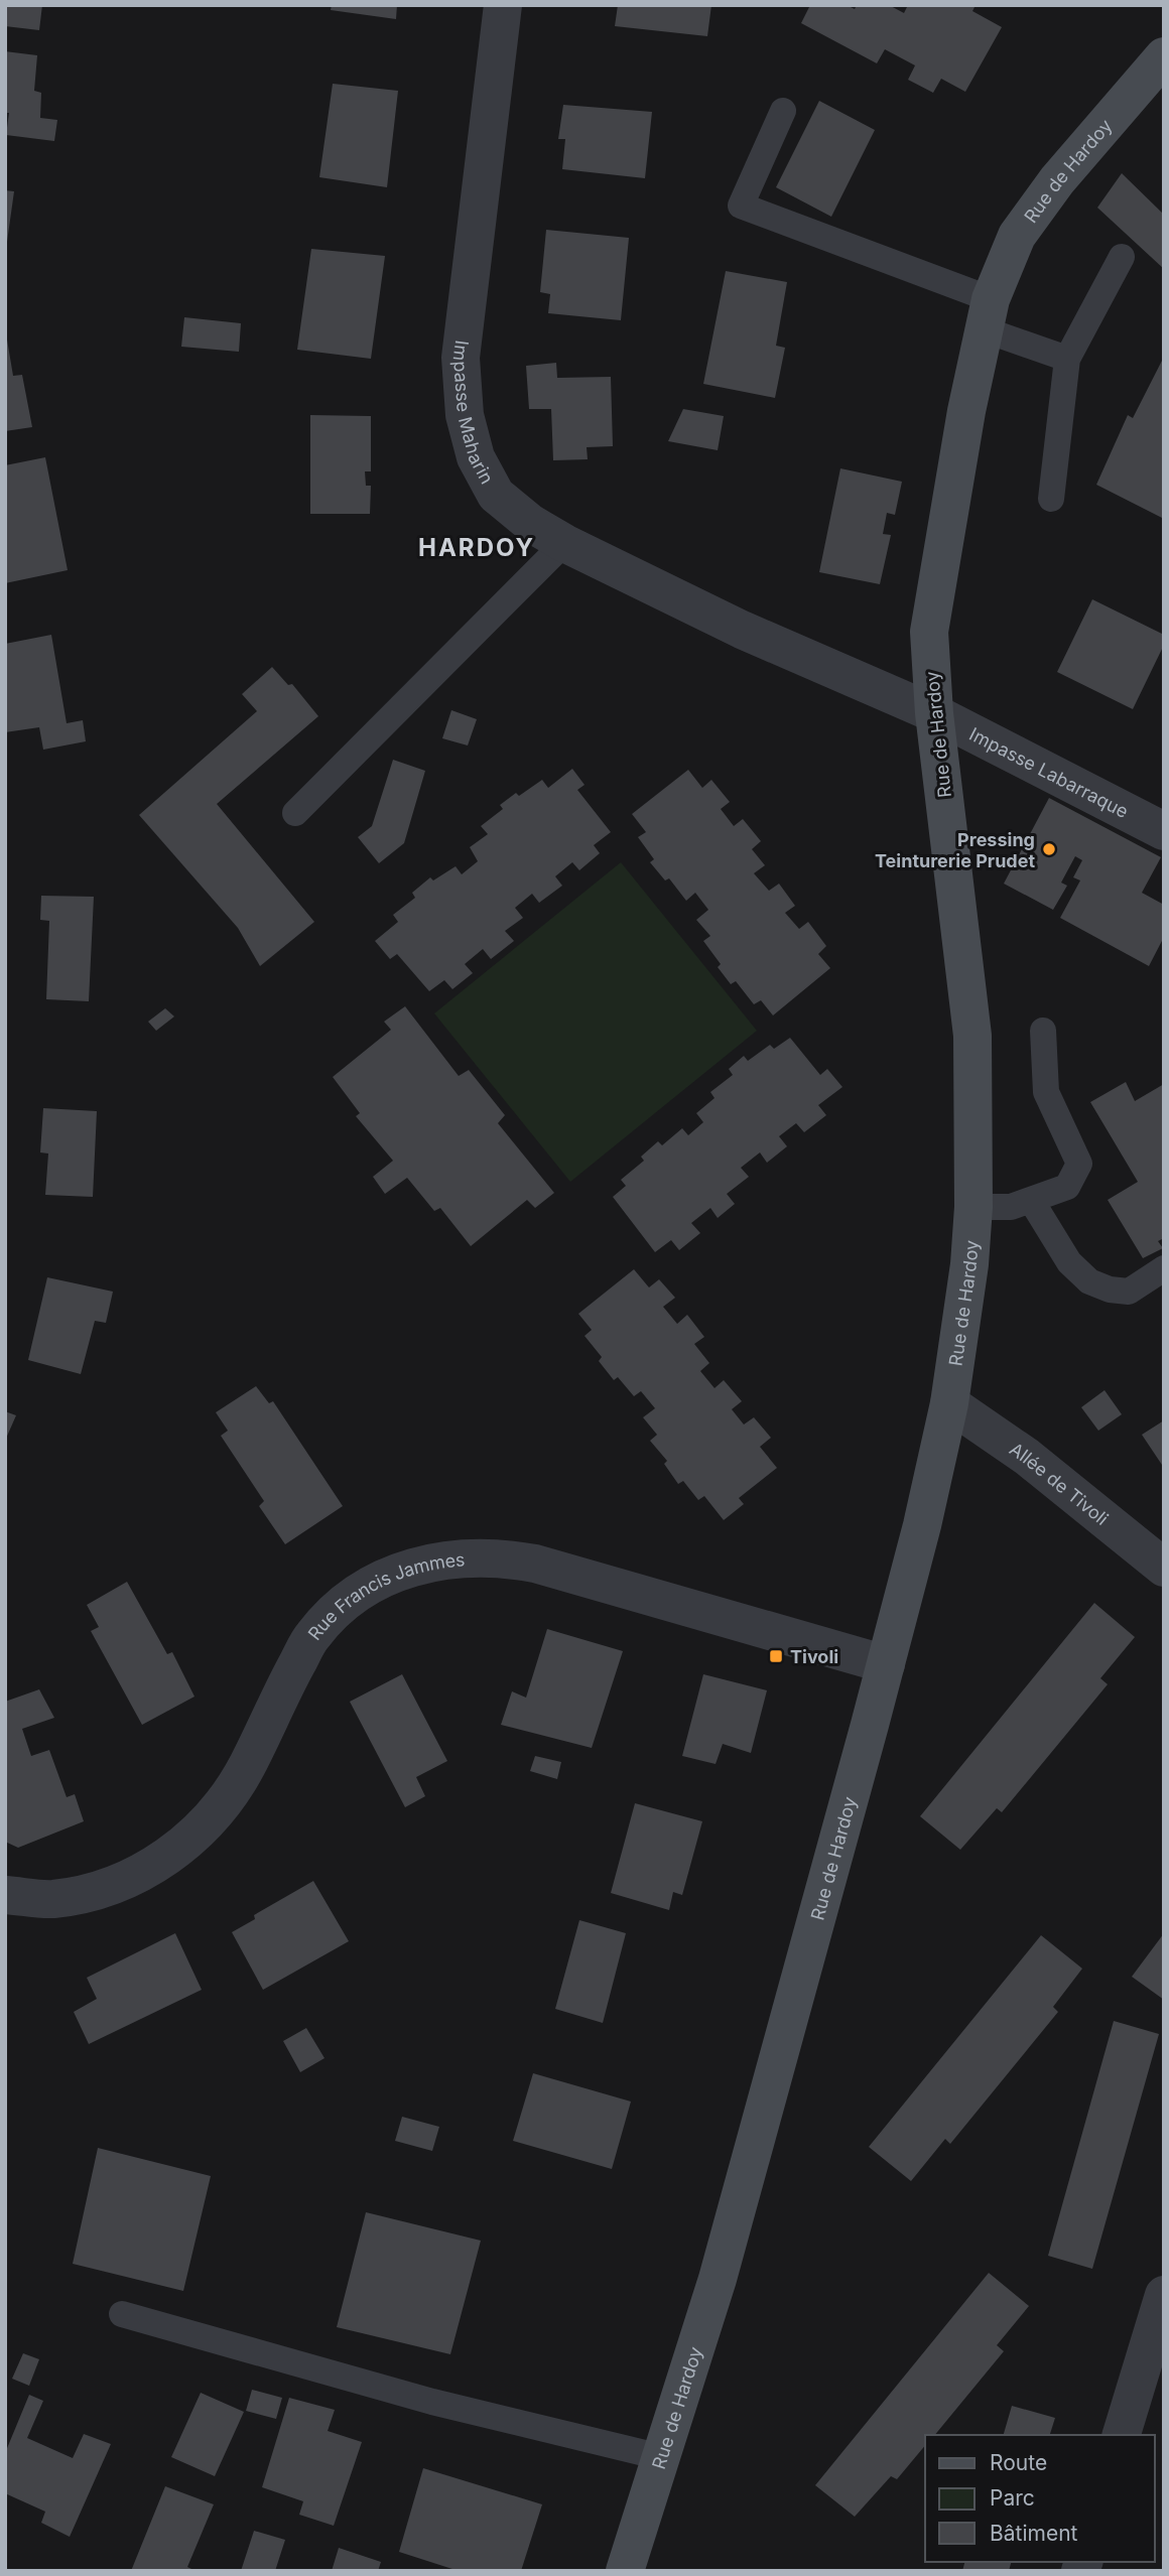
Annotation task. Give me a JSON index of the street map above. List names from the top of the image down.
{
  "streets": {
    "street": [
      "Rue de Hardoy",
      "Impasse Maharin",
      "Impasse Labarraque",
      "Allée de Tivoli",
      "Rue Francis Jammes"
    ]
  },
  "crossings": [
    ["Rue de Hardoy", "Impasse Maharin"],
    ["Rue de Hardoy", "Impasse Labarraque"],
    ["Rue de Hardoy", "Allée de Tivoli"],
    ["Rue de Hardoy", "Rue Francis Jammes"],
    ["Impasse Maharin", "Impasse Labarraque"]
  ],
  "districts": ["HARDOY"],
  "places": {
    "other": ["Pressing Teinturerie Prudet"],
    "transit": ["Tivoli"]
  },
  "legend": ["Route", "Parc", "Bâtiment"]
}
